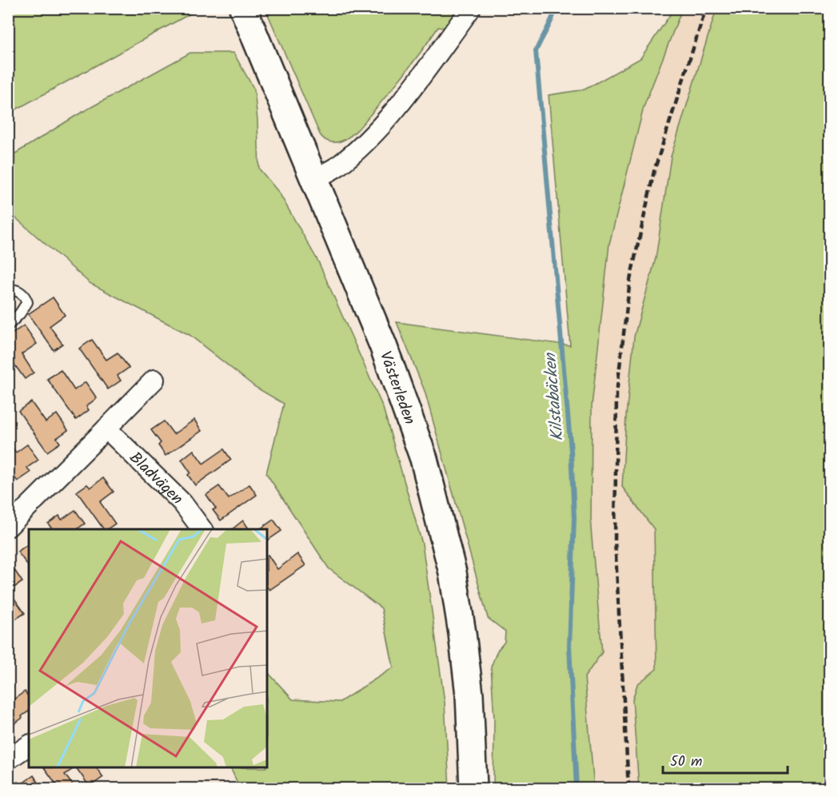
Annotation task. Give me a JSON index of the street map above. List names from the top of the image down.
{
  "streets": {
    "street": ["Västerleden", "Bladvägen"]
  },
  "water": ["Kilstabäcken"],
  "scale_bar": "50 m"
}
